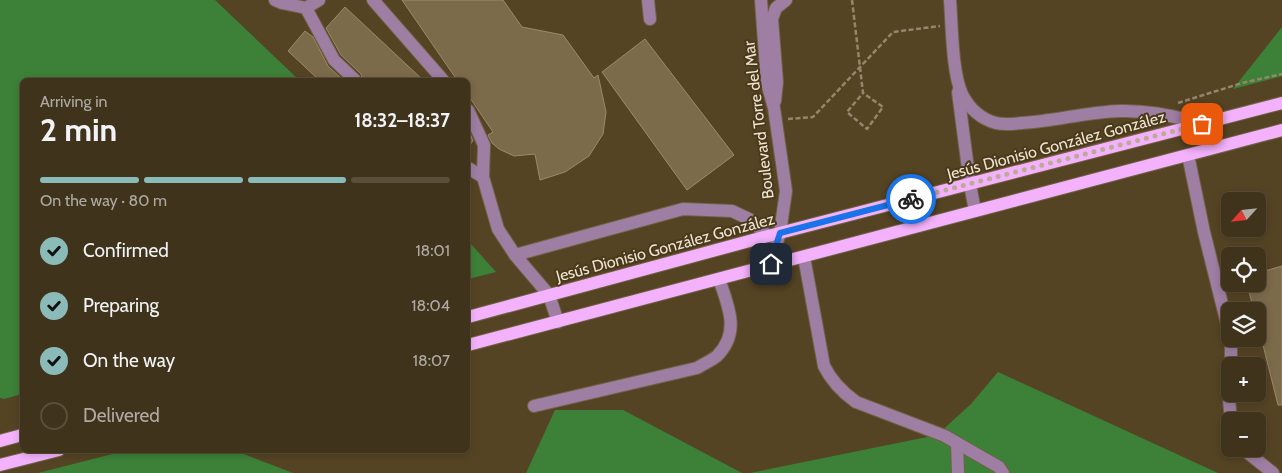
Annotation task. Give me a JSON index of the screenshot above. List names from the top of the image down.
{
  "streets": {
    "main road": ["Jesús Dionisio González González"],
    "street": ["Boulevard Torre del Mar"]
  },
  "crossings": [
    ["Boulevard Torre del Mar", "Jesús Dionisio González González"]
  ],
  "north": "bottom left",
  "page": {
    "heading": ["2 min", "Arriving in", "18:32–18:37"],
    "bar": "On the way · 80 m",
    "map_buttons": ["+", "−"],
    "list": [
      ["Confirmed", "18:01"],
      ["Preparing", "18:04"],
      ["On the way", "18:07"],
      "Delivered"
    ]
  }
}
